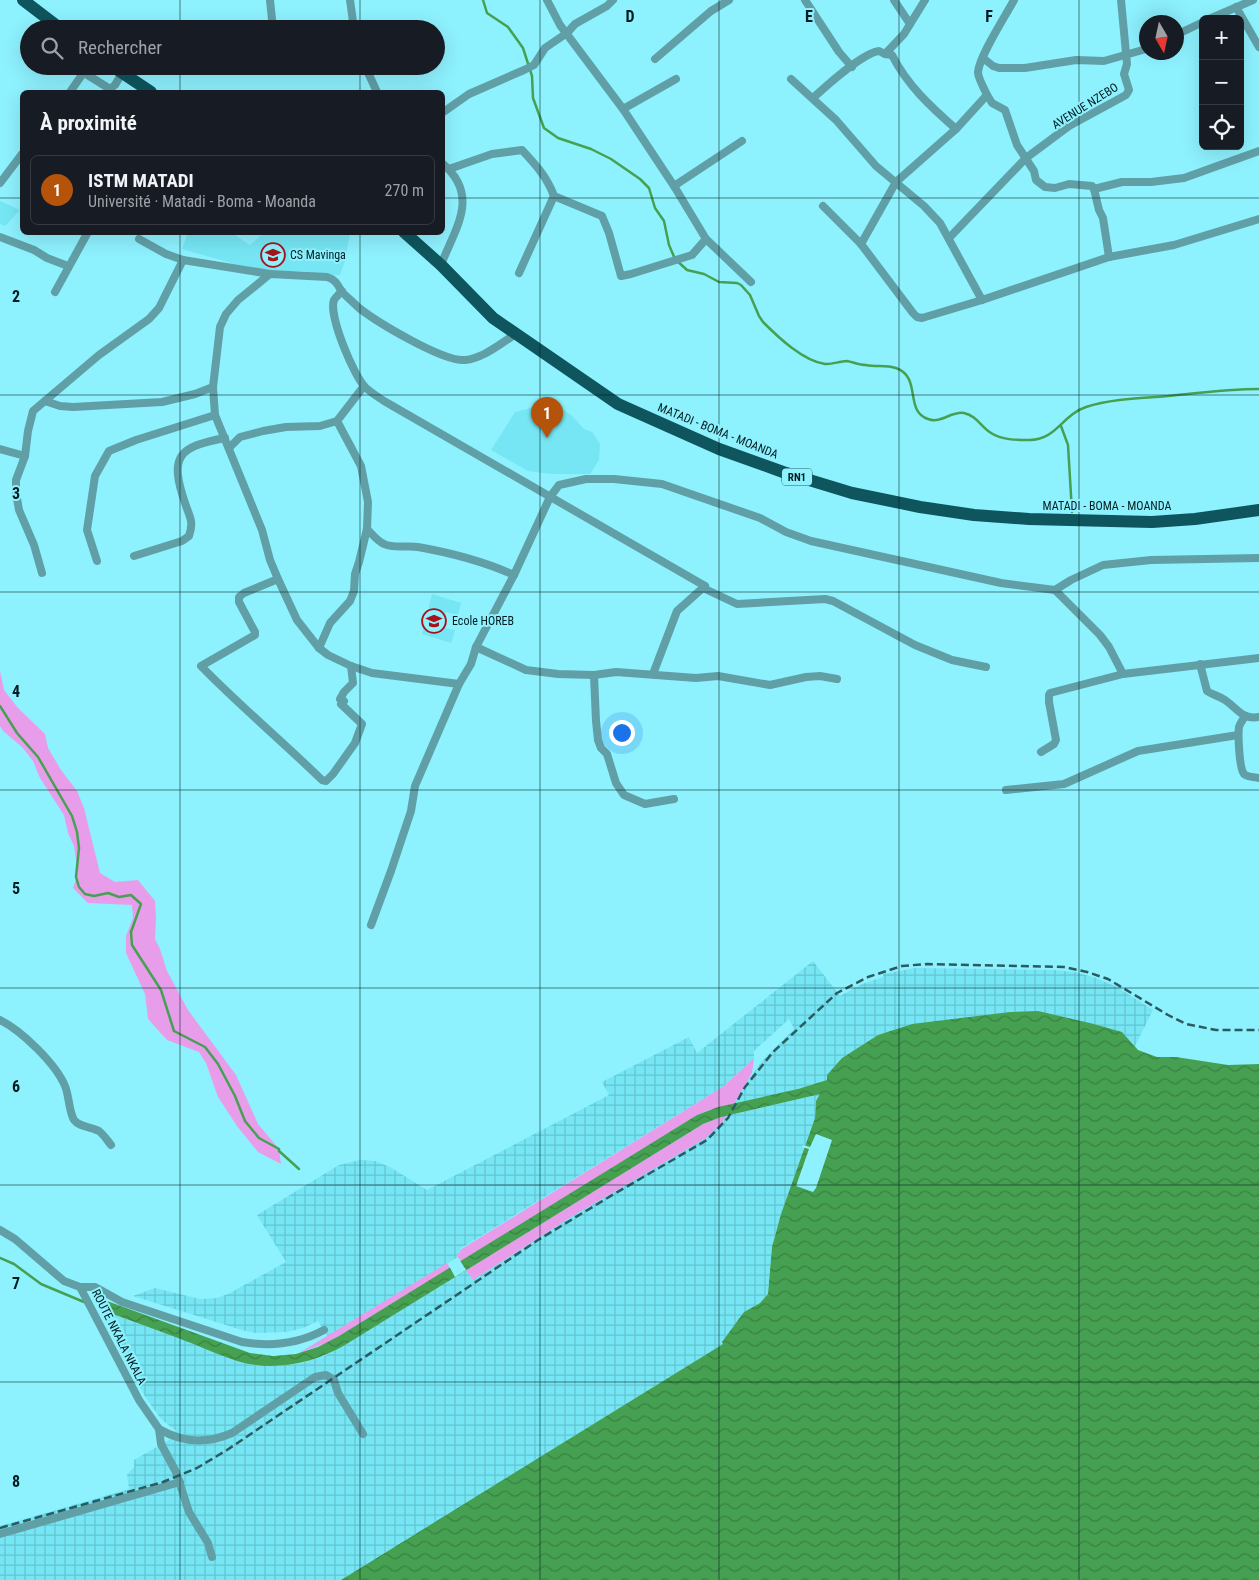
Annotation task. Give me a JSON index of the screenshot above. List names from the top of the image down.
{
  "streets": {
    "highway": ["MATADI - BOMA - MOANDA", "RN1"],
    "street": ["AVENUE NZEBO", "ROUTE NKALA NKALA"]
  },
  "places": {
    "school or university": ["CS Mavinga", "Ecole HOREB"]
  },
  "north": "bottom",
  "page": {
    "map_buttons": ["+", "−"],
    "search": "Rechercher",
    "heading": "À proximité",
    "list": [
      {
        "mark": "1",
        "name": "ISTM MATADI",
        "note": "Université · Matadi - Boma - Moanda",
        "value": "270 m"
      }
    ],
    "pins": "1"
  },
  "grid": {
    "columns": ["D", "E", "F"],
    "rows": [
      "2",
      "3",
      "4",
      "5",
      "6",
      "7",
      "8"
    ]
  }
}
